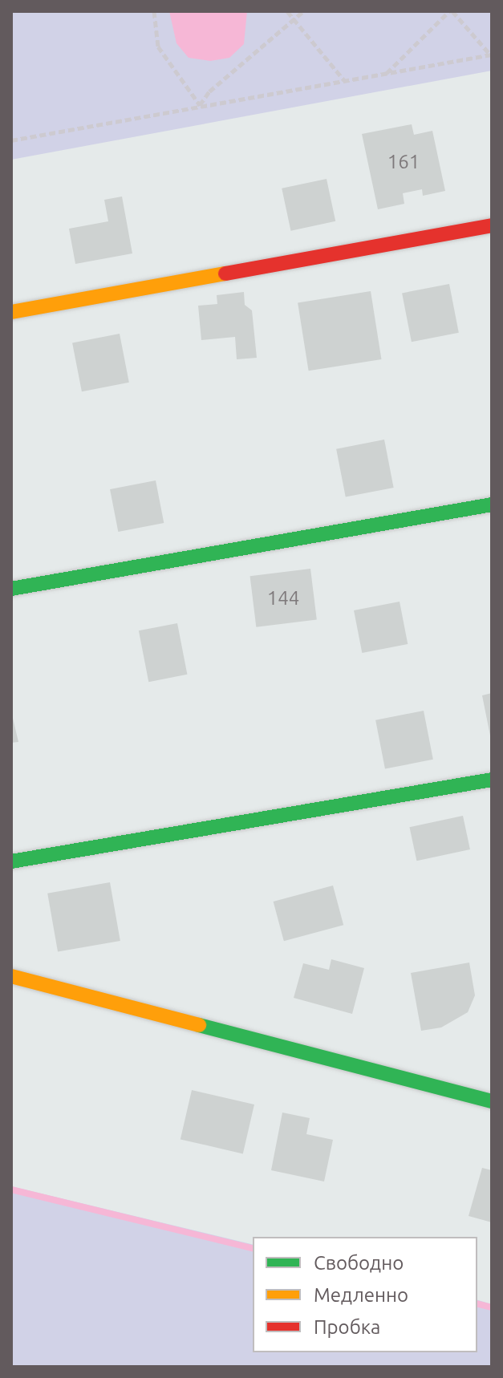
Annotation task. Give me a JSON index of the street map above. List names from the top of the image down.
{
  "house_numbers": ["161", "144"],
  "legend": ["Свободно", "Медленно", "Пробка"]
}
